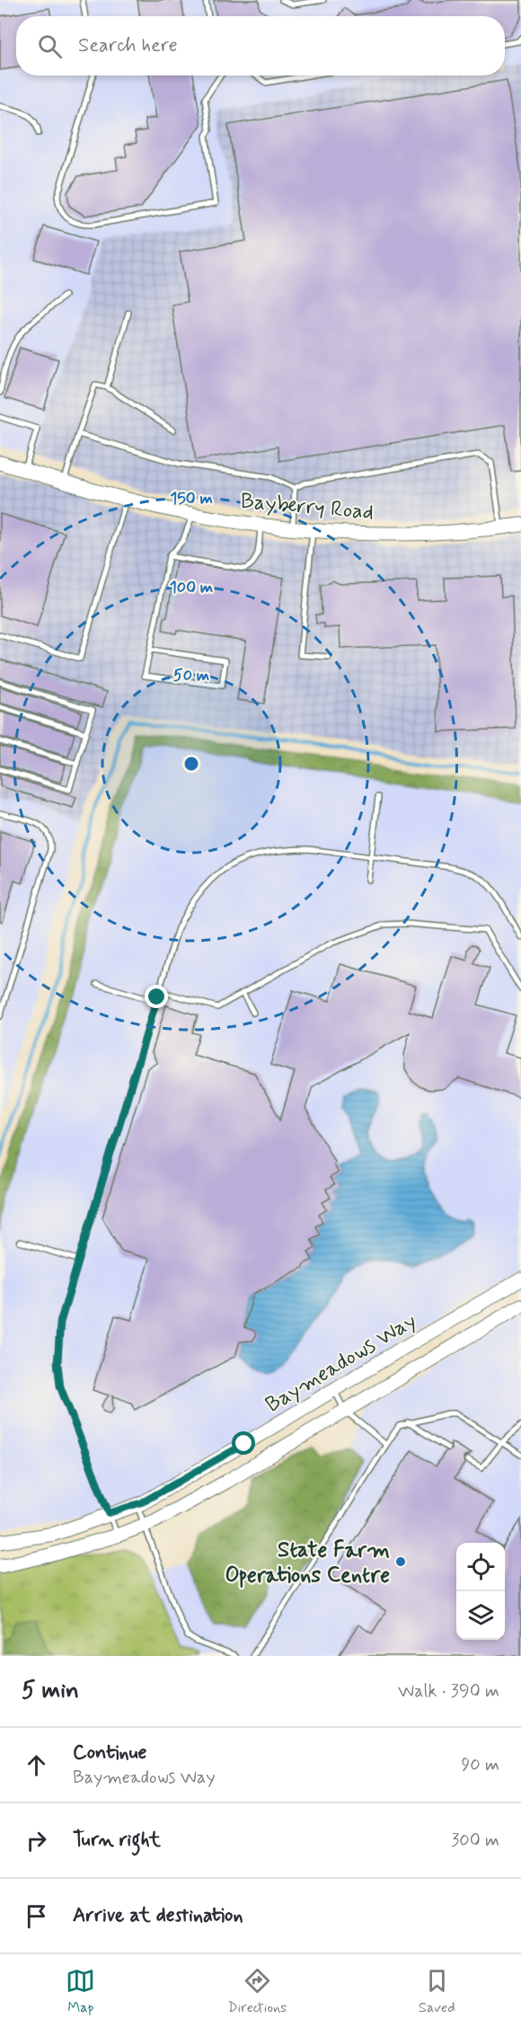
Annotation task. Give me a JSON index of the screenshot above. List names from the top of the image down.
{
  "streets": {
    "street": ["Bayberry Road", "Baymeadows Way"]
  },
  "places": ["State Farm Operations Centre"],
  "page": {
    "search": "Search here",
    "heading": ["5 min", "Walk · 390 m"],
    "list": [
      ["Continue", "Baymeadows Way", "90 m"],
      ["Turn right", "300 m"],
      "Arrive at destination"
    ],
    "nav": ["Map", "Directions", "Saved"]
  },
  "rings": ["150 m", "100 m", "50 m"]
}
